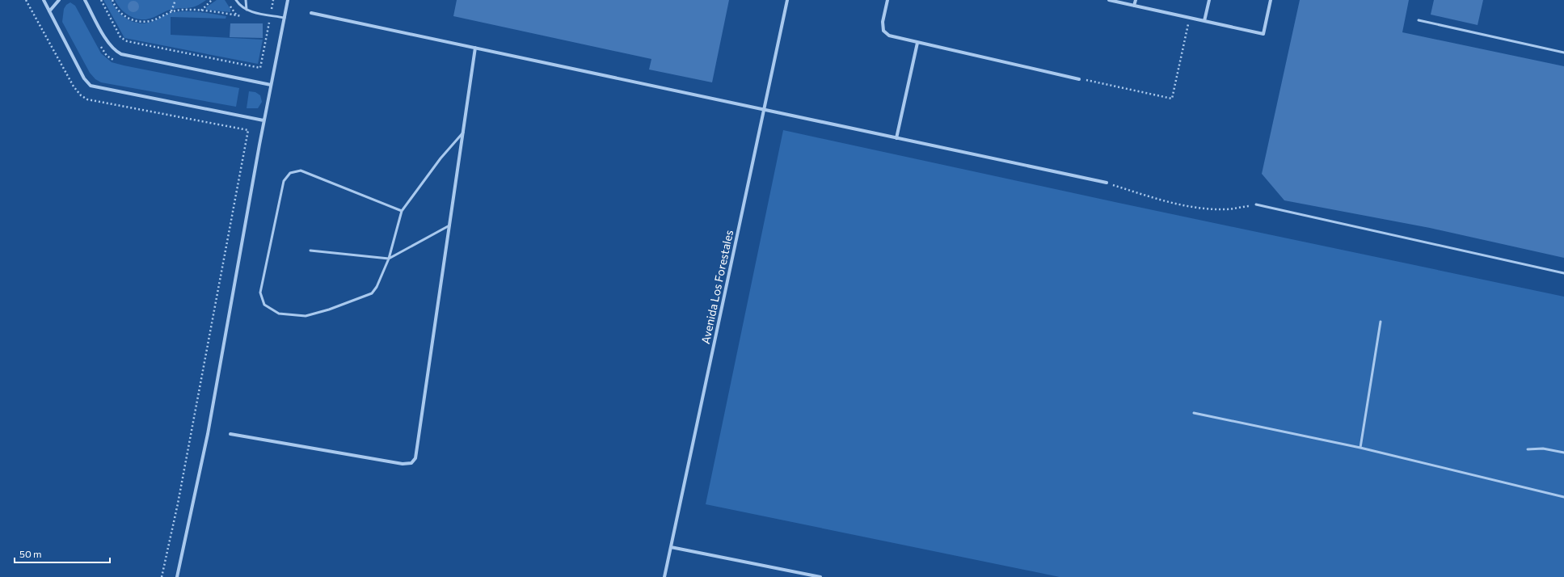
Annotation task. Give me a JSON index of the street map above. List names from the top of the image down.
{
  "streets": {
    "street": ["Avenida Los Forestales"]
  },
  "scale_bar": "50 m"
}
